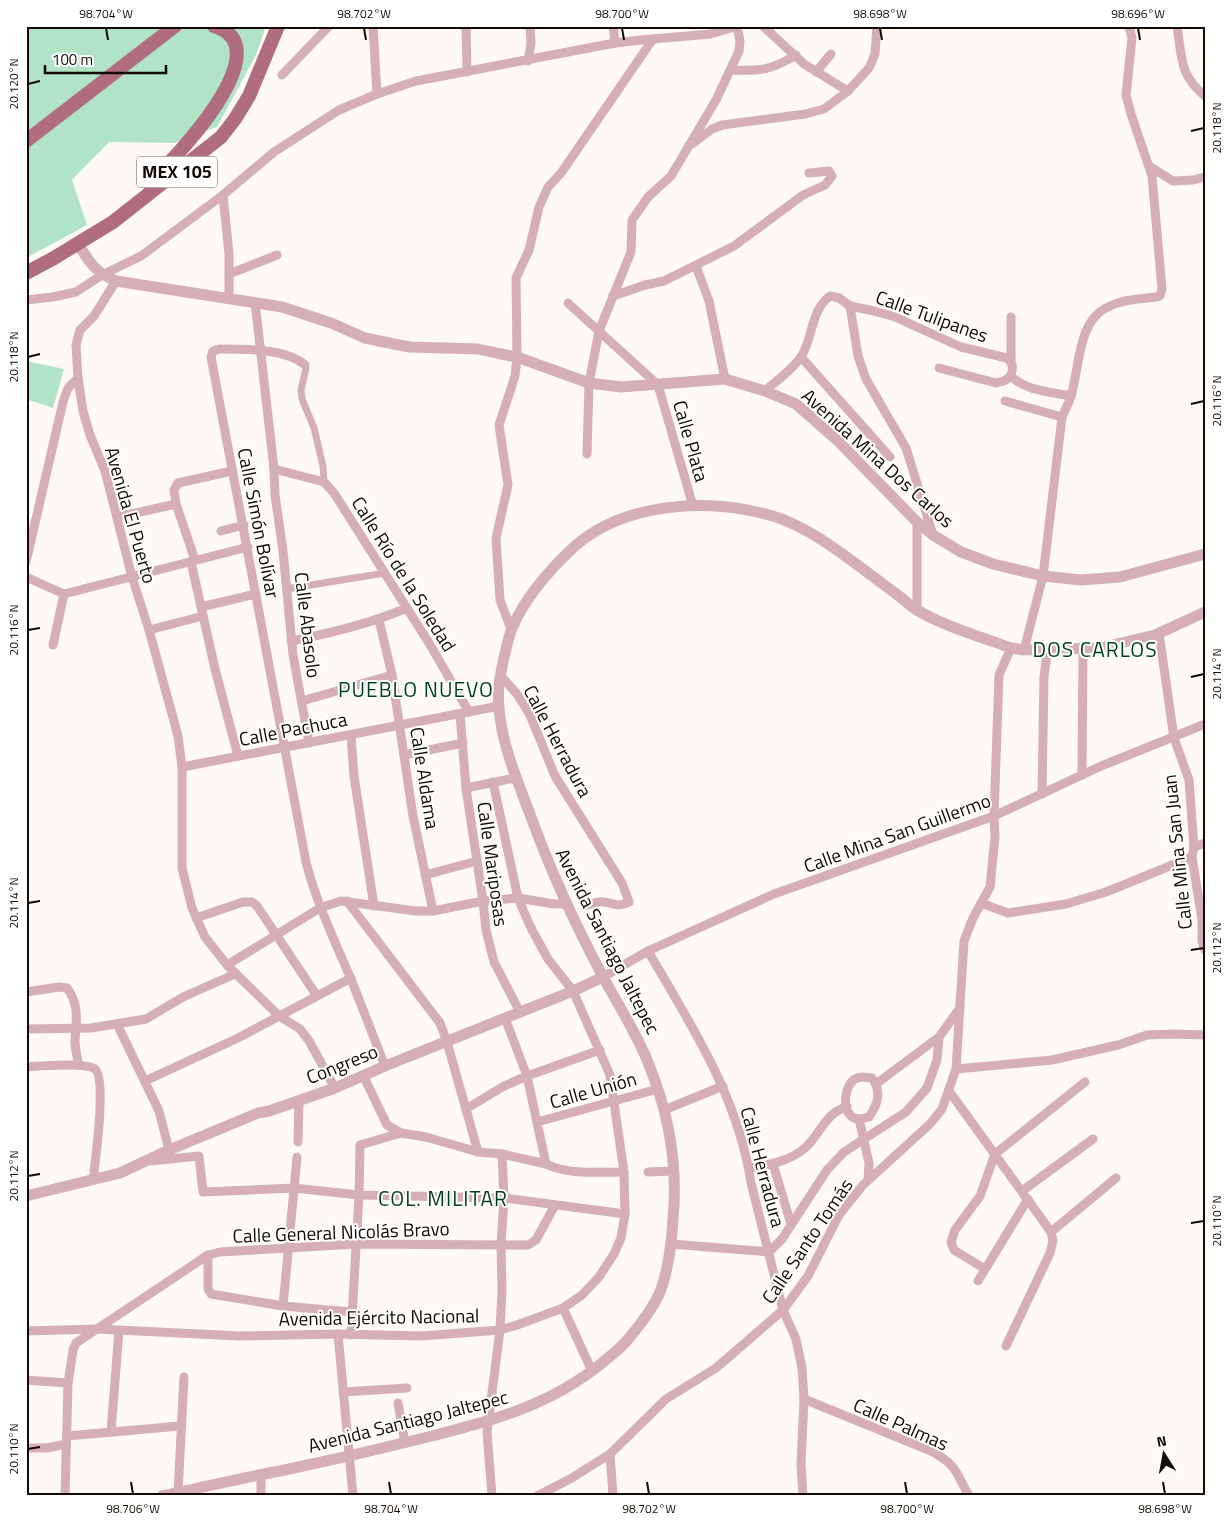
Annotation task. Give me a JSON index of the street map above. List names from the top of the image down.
{
  "streets": {
    "main road": ["MEX 105"],
    "street": [
      "Calle Tulipanes",
      "Calle Plata",
      "Avenida Mina Dos Carlos",
      "Avenida El Puerto",
      "Calle Simón Bolívar",
      "Calle Río de la Soledad",
      "Calle Abasolo",
      "Calle Pachuca",
      "Calle Herradura",
      "Calle Aldama",
      "Calle Mina San Guillermo",
      "Calle Mina San Juan",
      "Calle Mariposas",
      "Avenida Santiago Jaltepec",
      "Congreso",
      "Calle Unión",
      "Calle General Nicolás Bravo",
      "Calle Santo Tomás",
      "Avenida Ejército Nacional",
      "Calle Palmas"
    ]
  },
  "crossings": [
    ["MEX 105", "Avenida Mina Dos Carlos"],
    ["Calle Plata", "Avenida Mina Dos Carlos"],
    ["Calle Plata", "Avenida Santiago Jaltepec"],
    ["Avenida Mina Dos Carlos", "Avenida El Puerto"],
    ["Avenida Mina Dos Carlos", "Calle Abasolo"],
    ["Avenida El Puerto", "Calle Pachuca"],
    ["Avenida El Puerto", "Congreso"],
    ["Calle Simón Bolívar", "Calle Abasolo"],
    ["Calle Simón Bolívar", "Calle Pachuca"],
    ["Calle Simón Bolívar", "Congreso"],
    ["Calle Río de la Soledad", "Calle Pachuca"],
    ["Calle Río de la Soledad", "Calle Mariposas"],
    ["Calle Abasolo", "Calle Pachuca"],
    ["Calle Pachuca", "Calle Aldama"],
    ["Calle Pachuca", "Calle Mariposas"],
    ["Calle Pachuca", "Avenida Santiago Jaltepec"],
    ["Calle Herradura", "Calle Mina San Guillermo"],
    ["Calle Herradura", "Avenida Santiago Jaltepec"],
    ["Calle Herradura", "Calle Santo Tomás"],
    ["Calle Herradura", "Calle Palmas"],
    ["Calle Mina San Guillermo", "Calle Mina San Juan"],
    ["Calle Mina San Guillermo", "Avenida Santiago Jaltepec"],
    ["Calle Mina San Guillermo", "Congreso"],
    ["Calle Mina San Guillermo", "Calle Santo Tomás"],
    ["Calle Mina San Juan", "Avenida Santiago Jaltepec"],
    ["Calle Mariposas", "Congreso"],
    ["Avenida Santiago Jaltepec", "Congreso"],
    ["Avenida Santiago Jaltepec", "Calle Unión"],
    ["Avenida Santiago Jaltepec", "Calle Santo Tomás"],
    ["Congreso", "Avenida Ejército Nacional"],
    ["Calle Unión", "Avenida Ejército Nacional"],
    ["Calle General Nicolás Bravo", "Avenida Ejército Nacional"]
  ],
  "districts": ["DOS CARLOS", "PUEBLO NUEVO", "COL. MILITAR"],
  "scale_bar": "100 m",
  "north": "top",
  "coordinates": [
    "98.704°W",
    "98.702°W",
    "98.700°W",
    "98.698°W",
    "98.696°W",
    "20.120°N",
    "20.118°N",
    "20.116°N",
    "20.114°N",
    "20.112°N",
    "20.110°N",
    "98.706°W"
  ]
}
